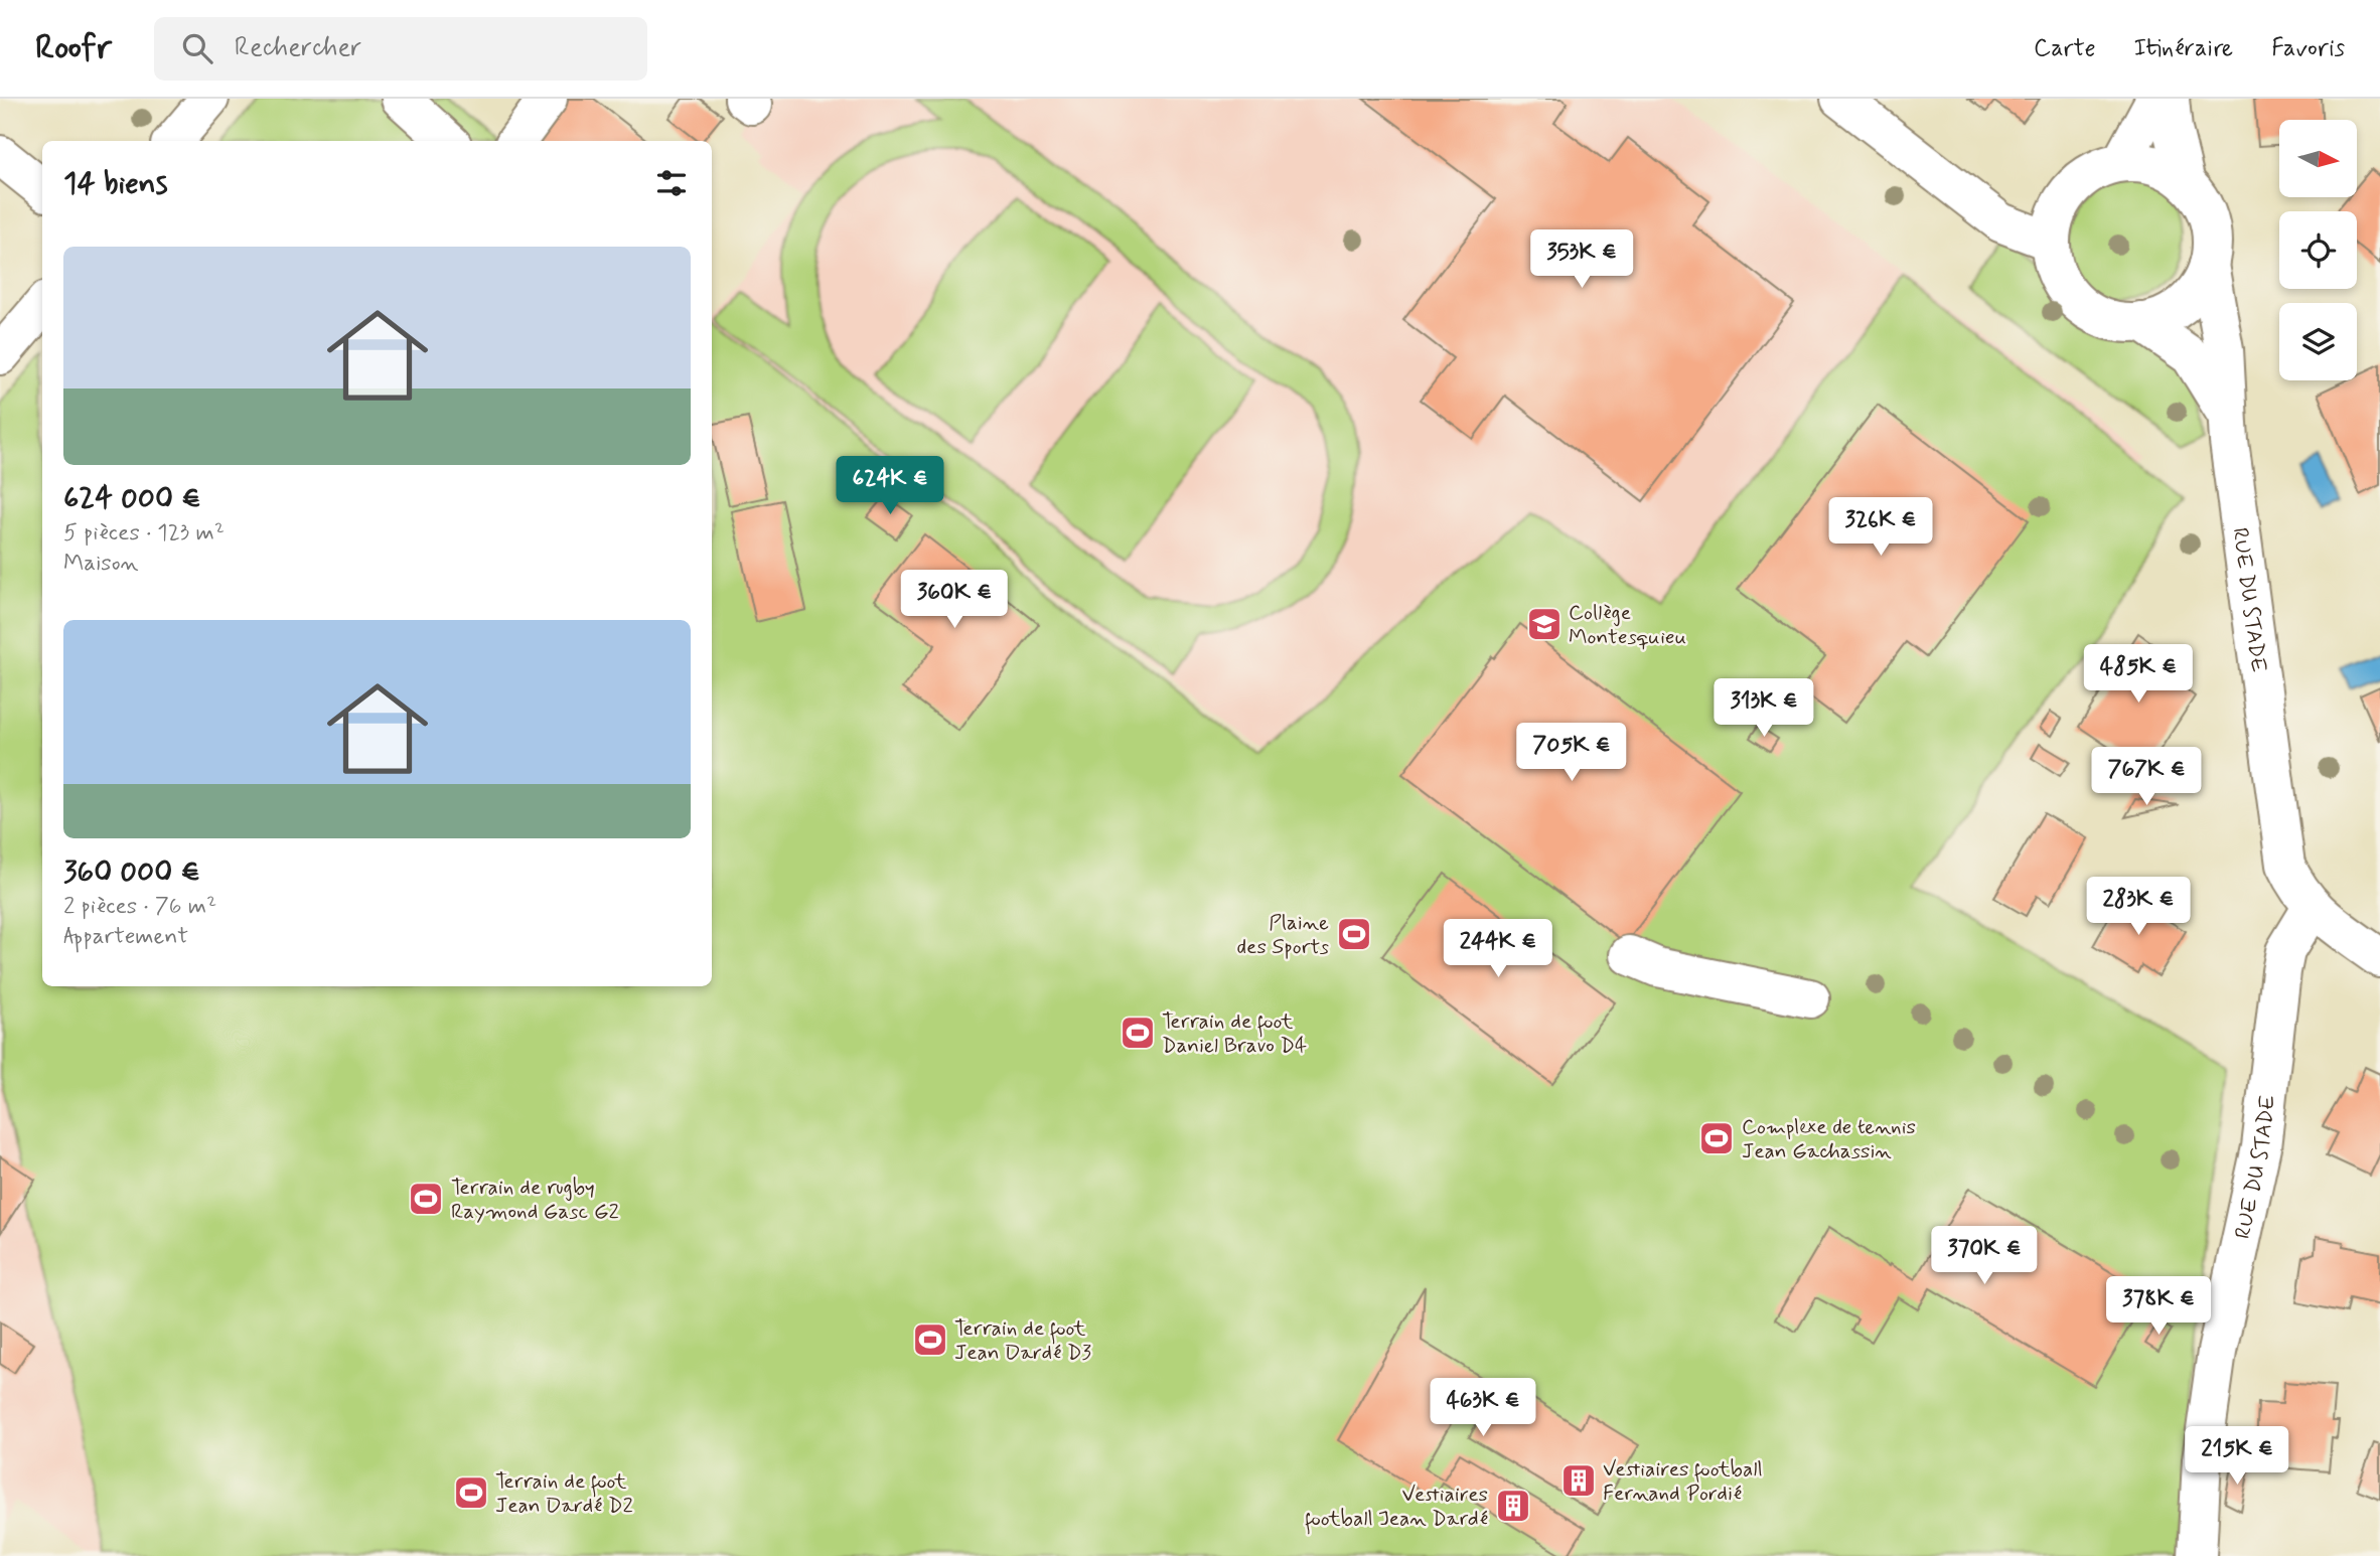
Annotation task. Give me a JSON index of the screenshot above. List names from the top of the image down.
{
  "streets": {
    "street": ["RUE DU STADE"]
  },
  "places": {
    "school or university": ["Collège Montesquieu"],
    "sports": [
      "Plaine des Sports",
      "Terrain de foot Daniel Bravo D4",
      "Complexe de tennis Jean Gachassin",
      "Terrain de rugby Raymond Gasc G2",
      "Terrain de foot Jean Dardé D3",
      "Terrain de foot Jean Dardé D2"
    ],
    "building": ["Vestiaires football Fernand Pordié", "Vestiaires football Jean Dardé"]
  },
  "north": "right",
  "page": {
    "header": "Roofr",
    "search": "Rechercher",
    "nav": ["Carte", "Itinéraire", "Favoris"],
    "heading": "14 biens",
    "list": [
      {
        "name": "624 000 €",
        "note": "5 pièces · 123 m² · Maison"
      },
      {
        "name": "360 000 €",
        "note": "2 pièces · 76 m² · Appartement"
      }
    ],
    "price": [
      "353K €",
      "624K €",
      "326K €",
      "360K €",
      "485K €",
      "313K €",
      "705K €",
      "767K €",
      "283K €",
      "244K €",
      "370K €",
      "378K €",
      "463K €",
      "215K €"
    ]
  }
}
